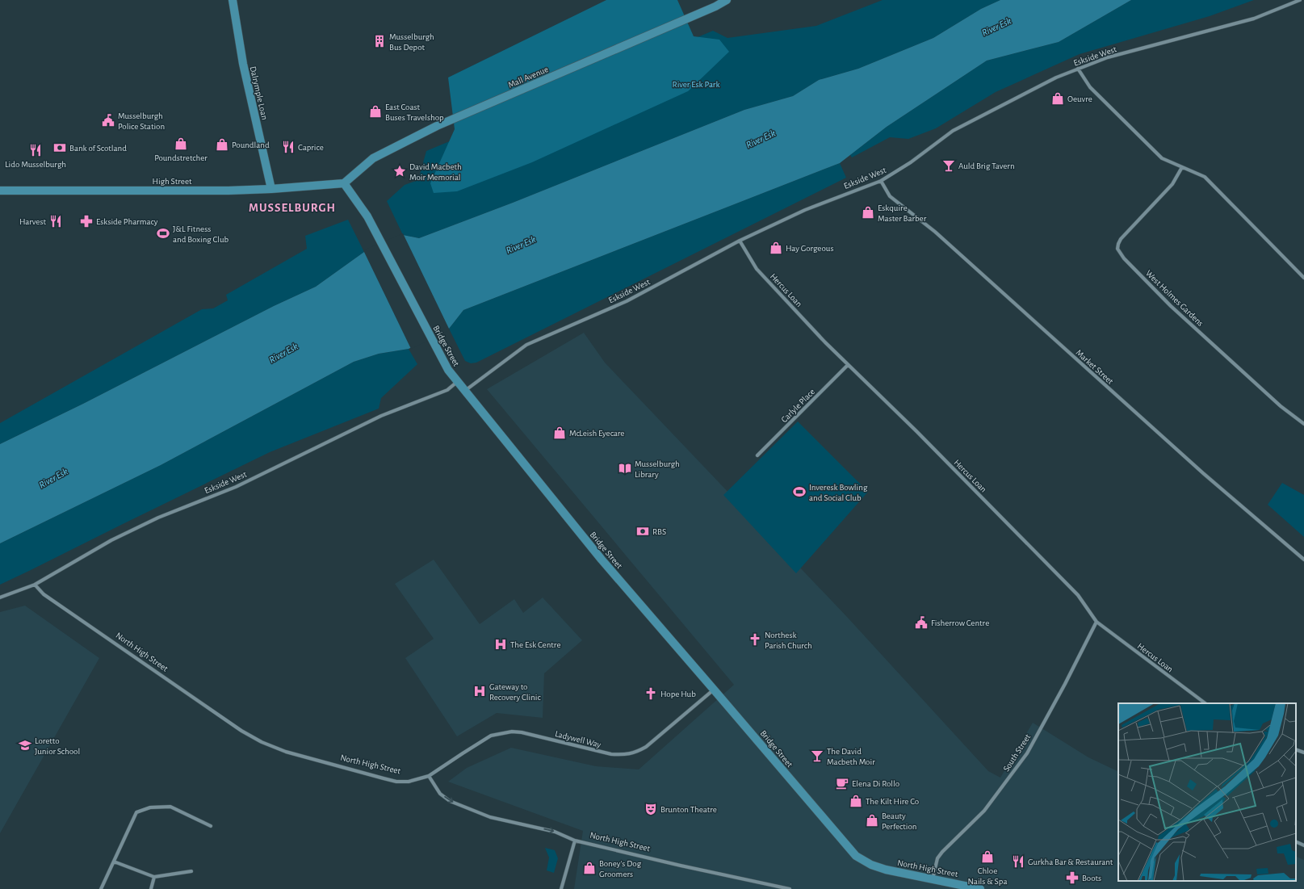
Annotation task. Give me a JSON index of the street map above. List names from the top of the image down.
{
  "streets": {
    "main road": [
      "Mall Avenue",
      "Dalrymple Loan",
      "High Street",
      "Bridge Street",
      "North High Street"
    ],
    "street": [
      "Eskside West",
      "Hercus Loan",
      "West Holmes Gardens",
      "Market Street",
      "Carlyle Place",
      "Ladywell Way",
      "South Street"
    ]
  },
  "crossings": [
    ["Eskside West", "Hercus Loan"],
    ["Eskside West", "Bridge Street"],
    ["Eskside West", "Market Street"],
    ["Eskside West", "North High Street"],
    ["Mall Avenue", "High Street"],
    ["Mall Avenue", "Bridge Street"],
    ["Dalrymple Loan", "High Street"],
    ["High Street", "Bridge Street"],
    ["Hercus Loan", "Carlyle Place"],
    ["Hercus Loan", "South Street"],
    ["Bridge Street", "North High Street"],
    ["Bridge Street", "Ladywell Way"],
    ["North High Street", "Ladywell Way"],
    ["North High Street", "South Street"]
  ],
  "districts": ["MUSSELBURGH"],
  "water": ["River Esk"],
  "parks": ["River Esk Park"],
  "places": {
    "building": ["Musselburgh Bus Depot"],
    "shop": [
      "Oeuvre",
      "East Coast Buses Travelshop",
      "Poundstretcher",
      "Poundland",
      "Eskquire Master Barber",
      "Hay Gorgeous",
      "McLeish Eyecare",
      "The Kilt Hire Co",
      "Beauty Perfection",
      "Chloe Nails & Spa",
      "Boney's Dog Groomers"
    ],
    "public building": ["Musselburgh Police Station", "Fisherrow Centre"],
    "restaurant": [
      "Caprice",
      "Lido Musselburgh",
      "Harvest",
      "Gurkha Bar & Restaurant"
    ],
    "bank": ["Bank of Scotland", "RBS"],
    "bar": ["Auld Brig Tavern", "The David Macbeth Moir"],
    "place": ["David Macbeth Moir Memorial"],
    "pharmacy": ["Eskside Pharmacy", "Boots"],
    "sports": ["J&L Fitness and Boxing Club", "Inveresk Bowling and Social Club"],
    "library": ["Musselburgh Library"],
    "church": ["Northesk Parish Church", "Hope Hub"],
    "hospital": ["The Esk Centre", "Gateway to Recovery Clinic"],
    "school or university": ["Loretto Junior School"],
    "cafe": ["Elena Di Rollo"],
    "theatre": ["Brunton Theatre"]
  }
}
